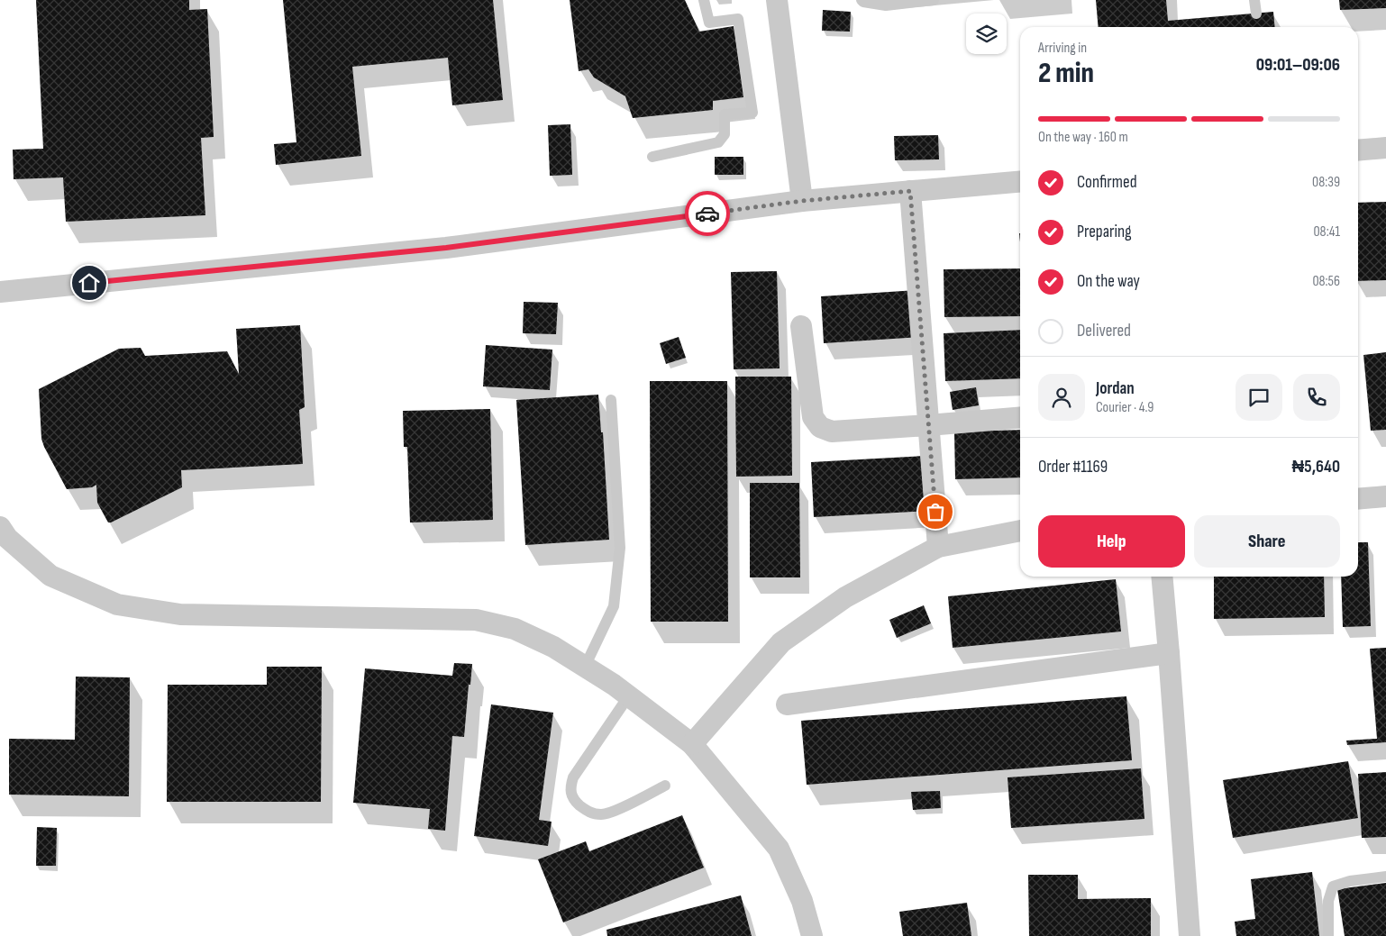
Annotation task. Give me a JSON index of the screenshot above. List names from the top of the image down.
{
  "page": {
    "heading": ["2 min", "Arriving in", "09:01–09:06"],
    "panel": [
      "Jordan",
      "Courier · 4.9",
      "Order #1169",
      "₦5,640"
    ],
    "bar": "On the way · 160 m",
    "list": [
      ["Confirmed", "08:39"],
      ["Preparing", "08:41"],
      ["On the way", "08:56"],
      "Delivered"
    ],
    "buttons": ["Help", "Share"]
  }
}
